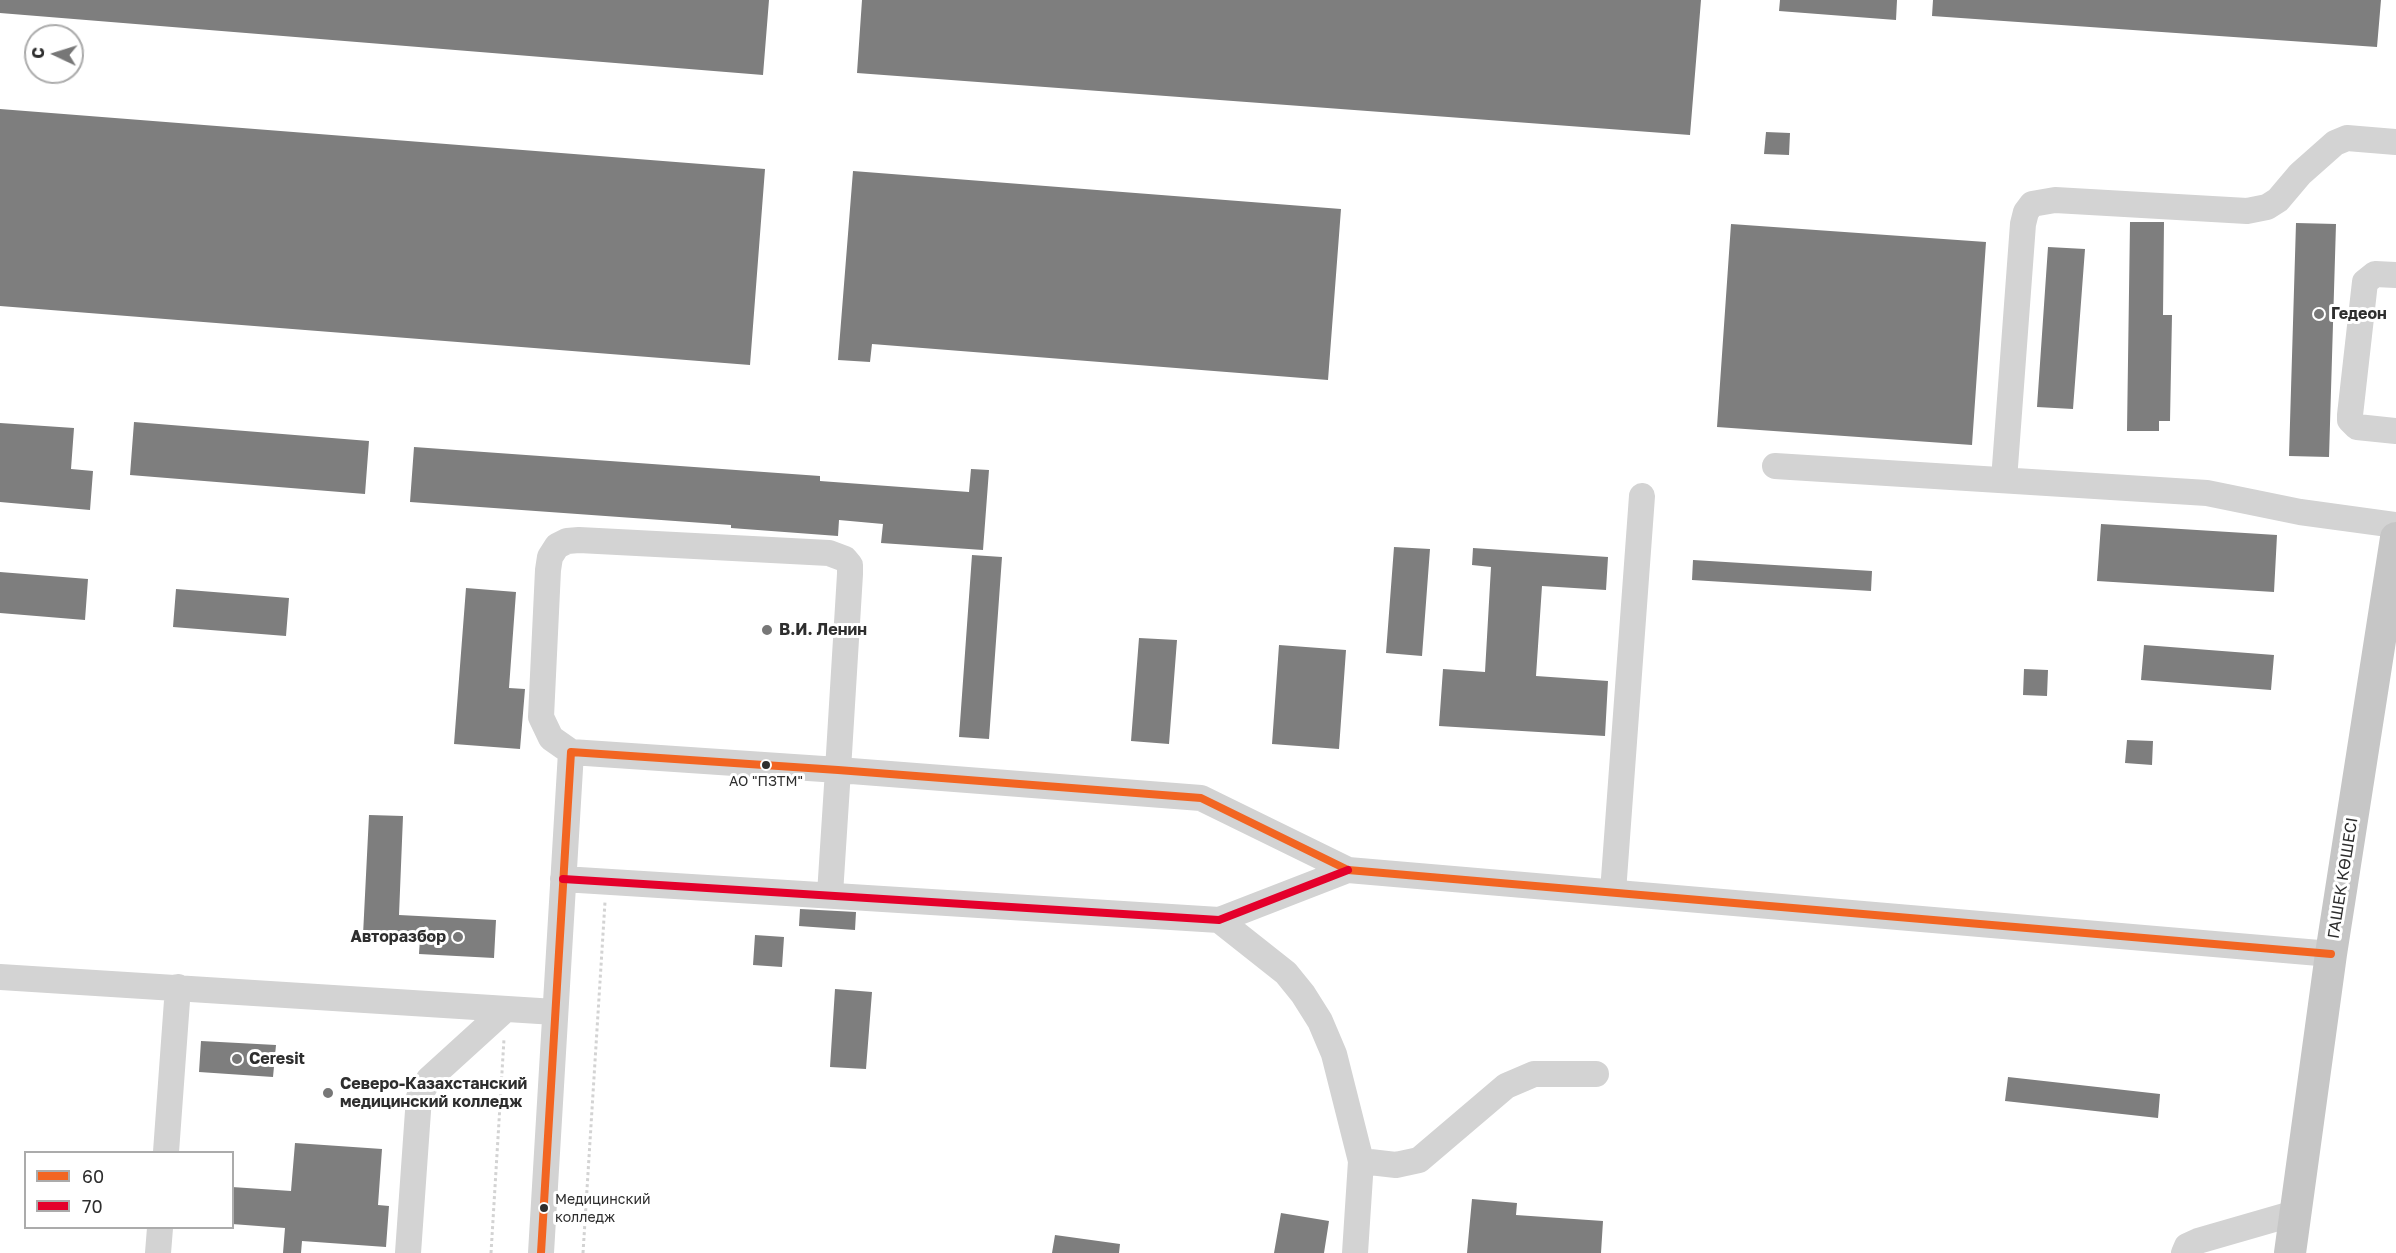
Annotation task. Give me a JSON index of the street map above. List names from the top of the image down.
{
  "streets": {
    "main road": ["ГАШЕК КӨШЕСІ"]
  },
  "places": [
    "Гедеон",
    "В.И. Ленин",
    "АО \"ПЗТМ\"",
    "Авторазбор",
    "Ceresit",
    "Северо-Казахстанский медицинский колледж",
    "Медицинский колледж"
  ],
  "lines": ["transit line 60", "transit line 70"],
  "legend": ["60", "70"],
  "north": "left"
}
